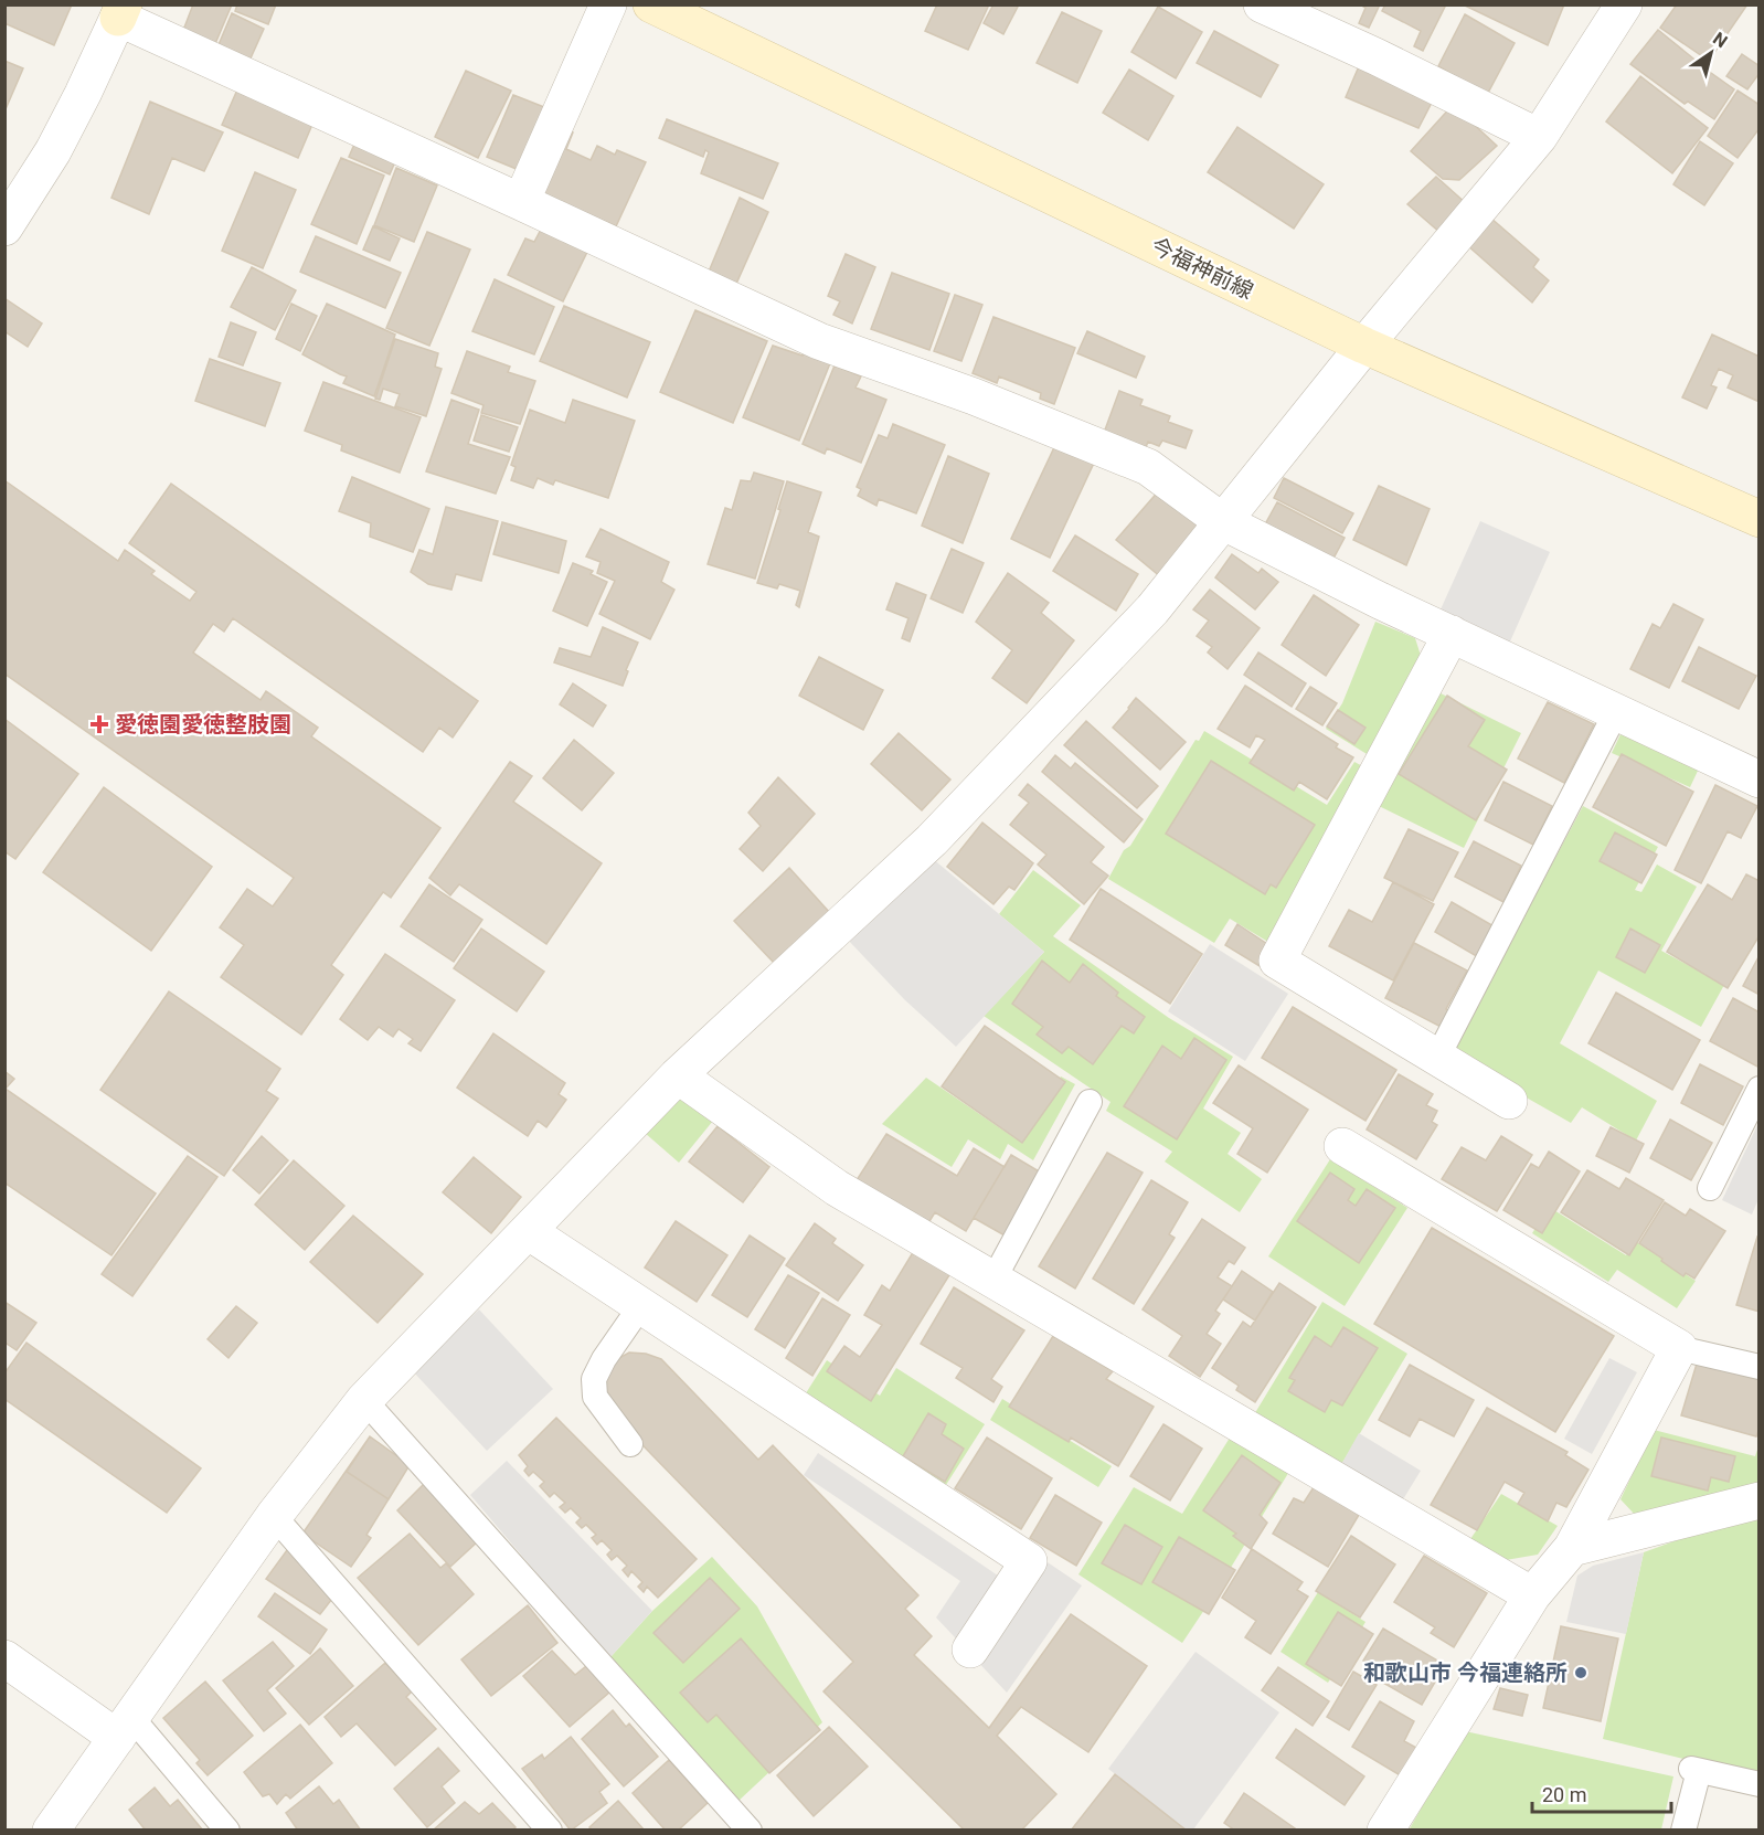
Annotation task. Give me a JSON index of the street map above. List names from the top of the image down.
{
  "streets": {
    "street": ["今福神前線"]
  },
  "places": {
    "health": ["愛徳園愛徳整肢園"],
    "other": ["和歌山市 今福連絡所"]
  },
  "scale_bar": "20 m",
  "north": "top right"
}
